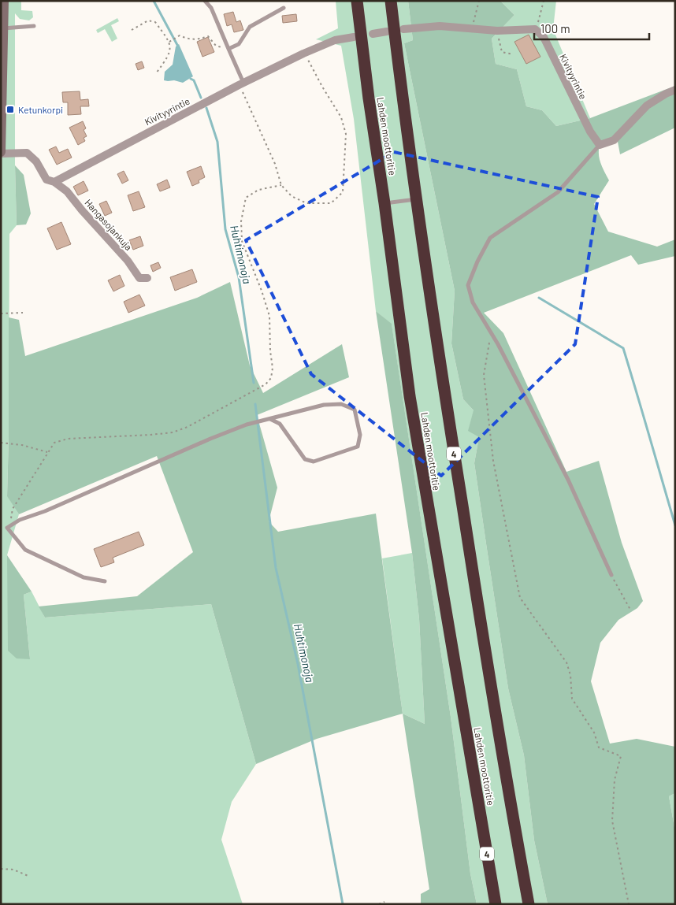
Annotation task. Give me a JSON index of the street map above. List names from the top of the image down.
{
  "streets": {
    "highway": ["Lahden moottoritie", "4"],
    "street": ["Kivityyrintie", "Hangasojankuja"]
  },
  "crossings": [
    ["Kivityyrintie", "Hangasojankuja"]
  ],
  "water": ["Huhtimonoja"],
  "places": {
    "transit": ["Ketunkorpi"]
  },
  "scale_bar": "100 m"
}
